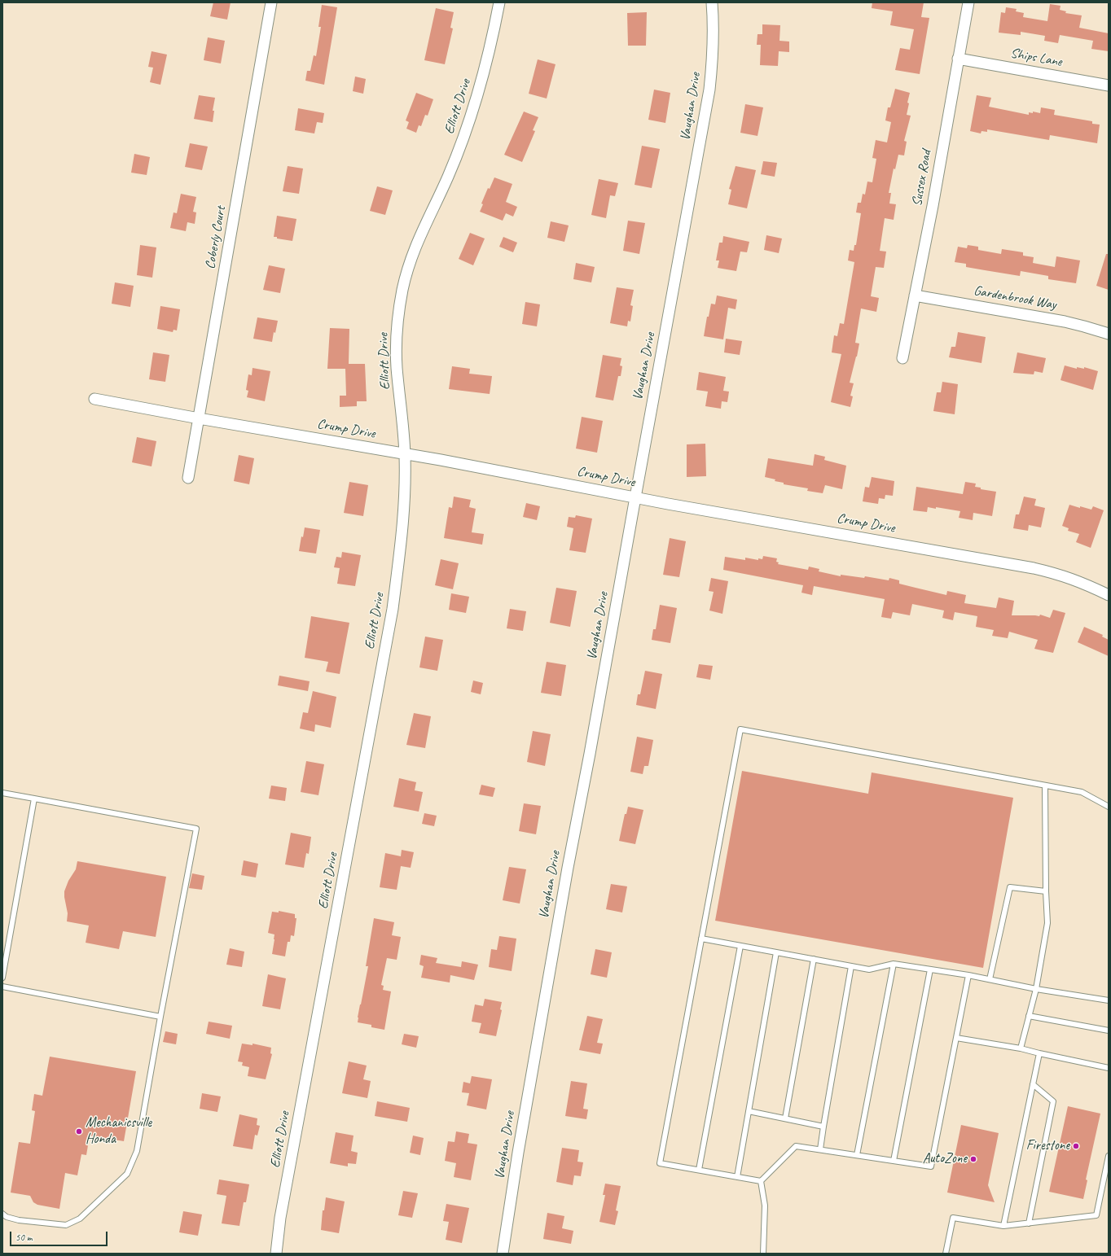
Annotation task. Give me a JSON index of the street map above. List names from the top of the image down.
{
  "streets": {
    "street": [
      "Ships Lane",
      "Elliott Drive",
      "Vaughan Drive",
      "Sussex Road",
      "Coberly Court",
      "Gardenbrook Way",
      "Crump Drive"
    ]
  },
  "crossings": [
    ["Ships Lane", "Sussex Road"],
    ["Elliott Drive", "Crump Drive"],
    ["Vaughan Drive", "Crump Drive"],
    ["Sussex Road", "Gardenbrook Way"],
    ["Coberly Court", "Crump Drive"]
  ],
  "places": ["Mechanicsville Honda", "Firestone", "AutoZone"],
  "scale_bar": "50 m"
}
